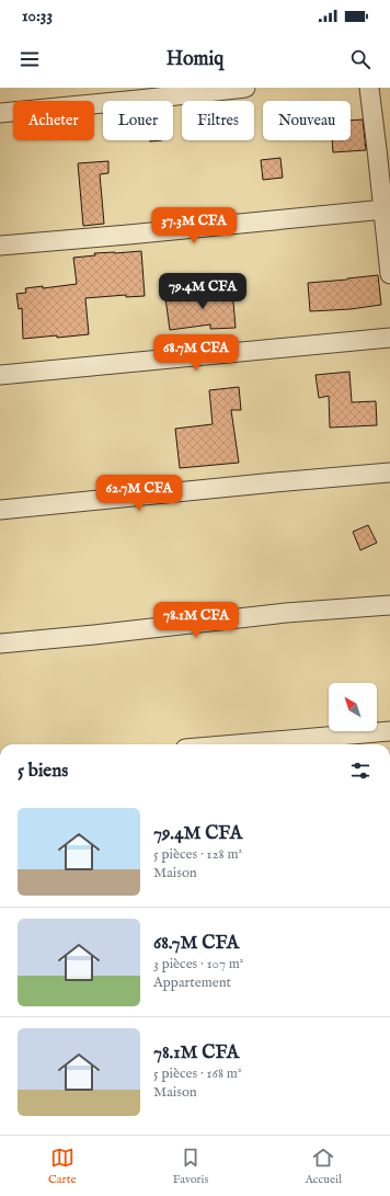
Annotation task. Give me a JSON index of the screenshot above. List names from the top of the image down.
{
  "north": "top left",
  "page": {
    "status": "10:33",
    "header": "Homiq",
    "chip": [
      "Acheter",
      "Louer",
      "Filtres",
      "Nouveau"
    ],
    "price": [
      "37.3M CFA",
      "79.4M CFA",
      "68.7M CFA",
      "62.7M CFA",
      "78.1M CFA"
    ],
    "heading": "5 biens",
    "list": [
      {
        "name": "79.4M CFA",
        "note": "5 pièces · 128 m² · Maison"
      },
      {
        "name": "68.7M CFA",
        "note": "3 pièces · 107 m² · Appartement"
      },
      {
        "name": "78.1M CFA",
        "note": "5 pièces · 168 m² · Maison"
      }
    ],
    "tabs": ["Carte", "Favoris", "Accueil"]
  }
}
